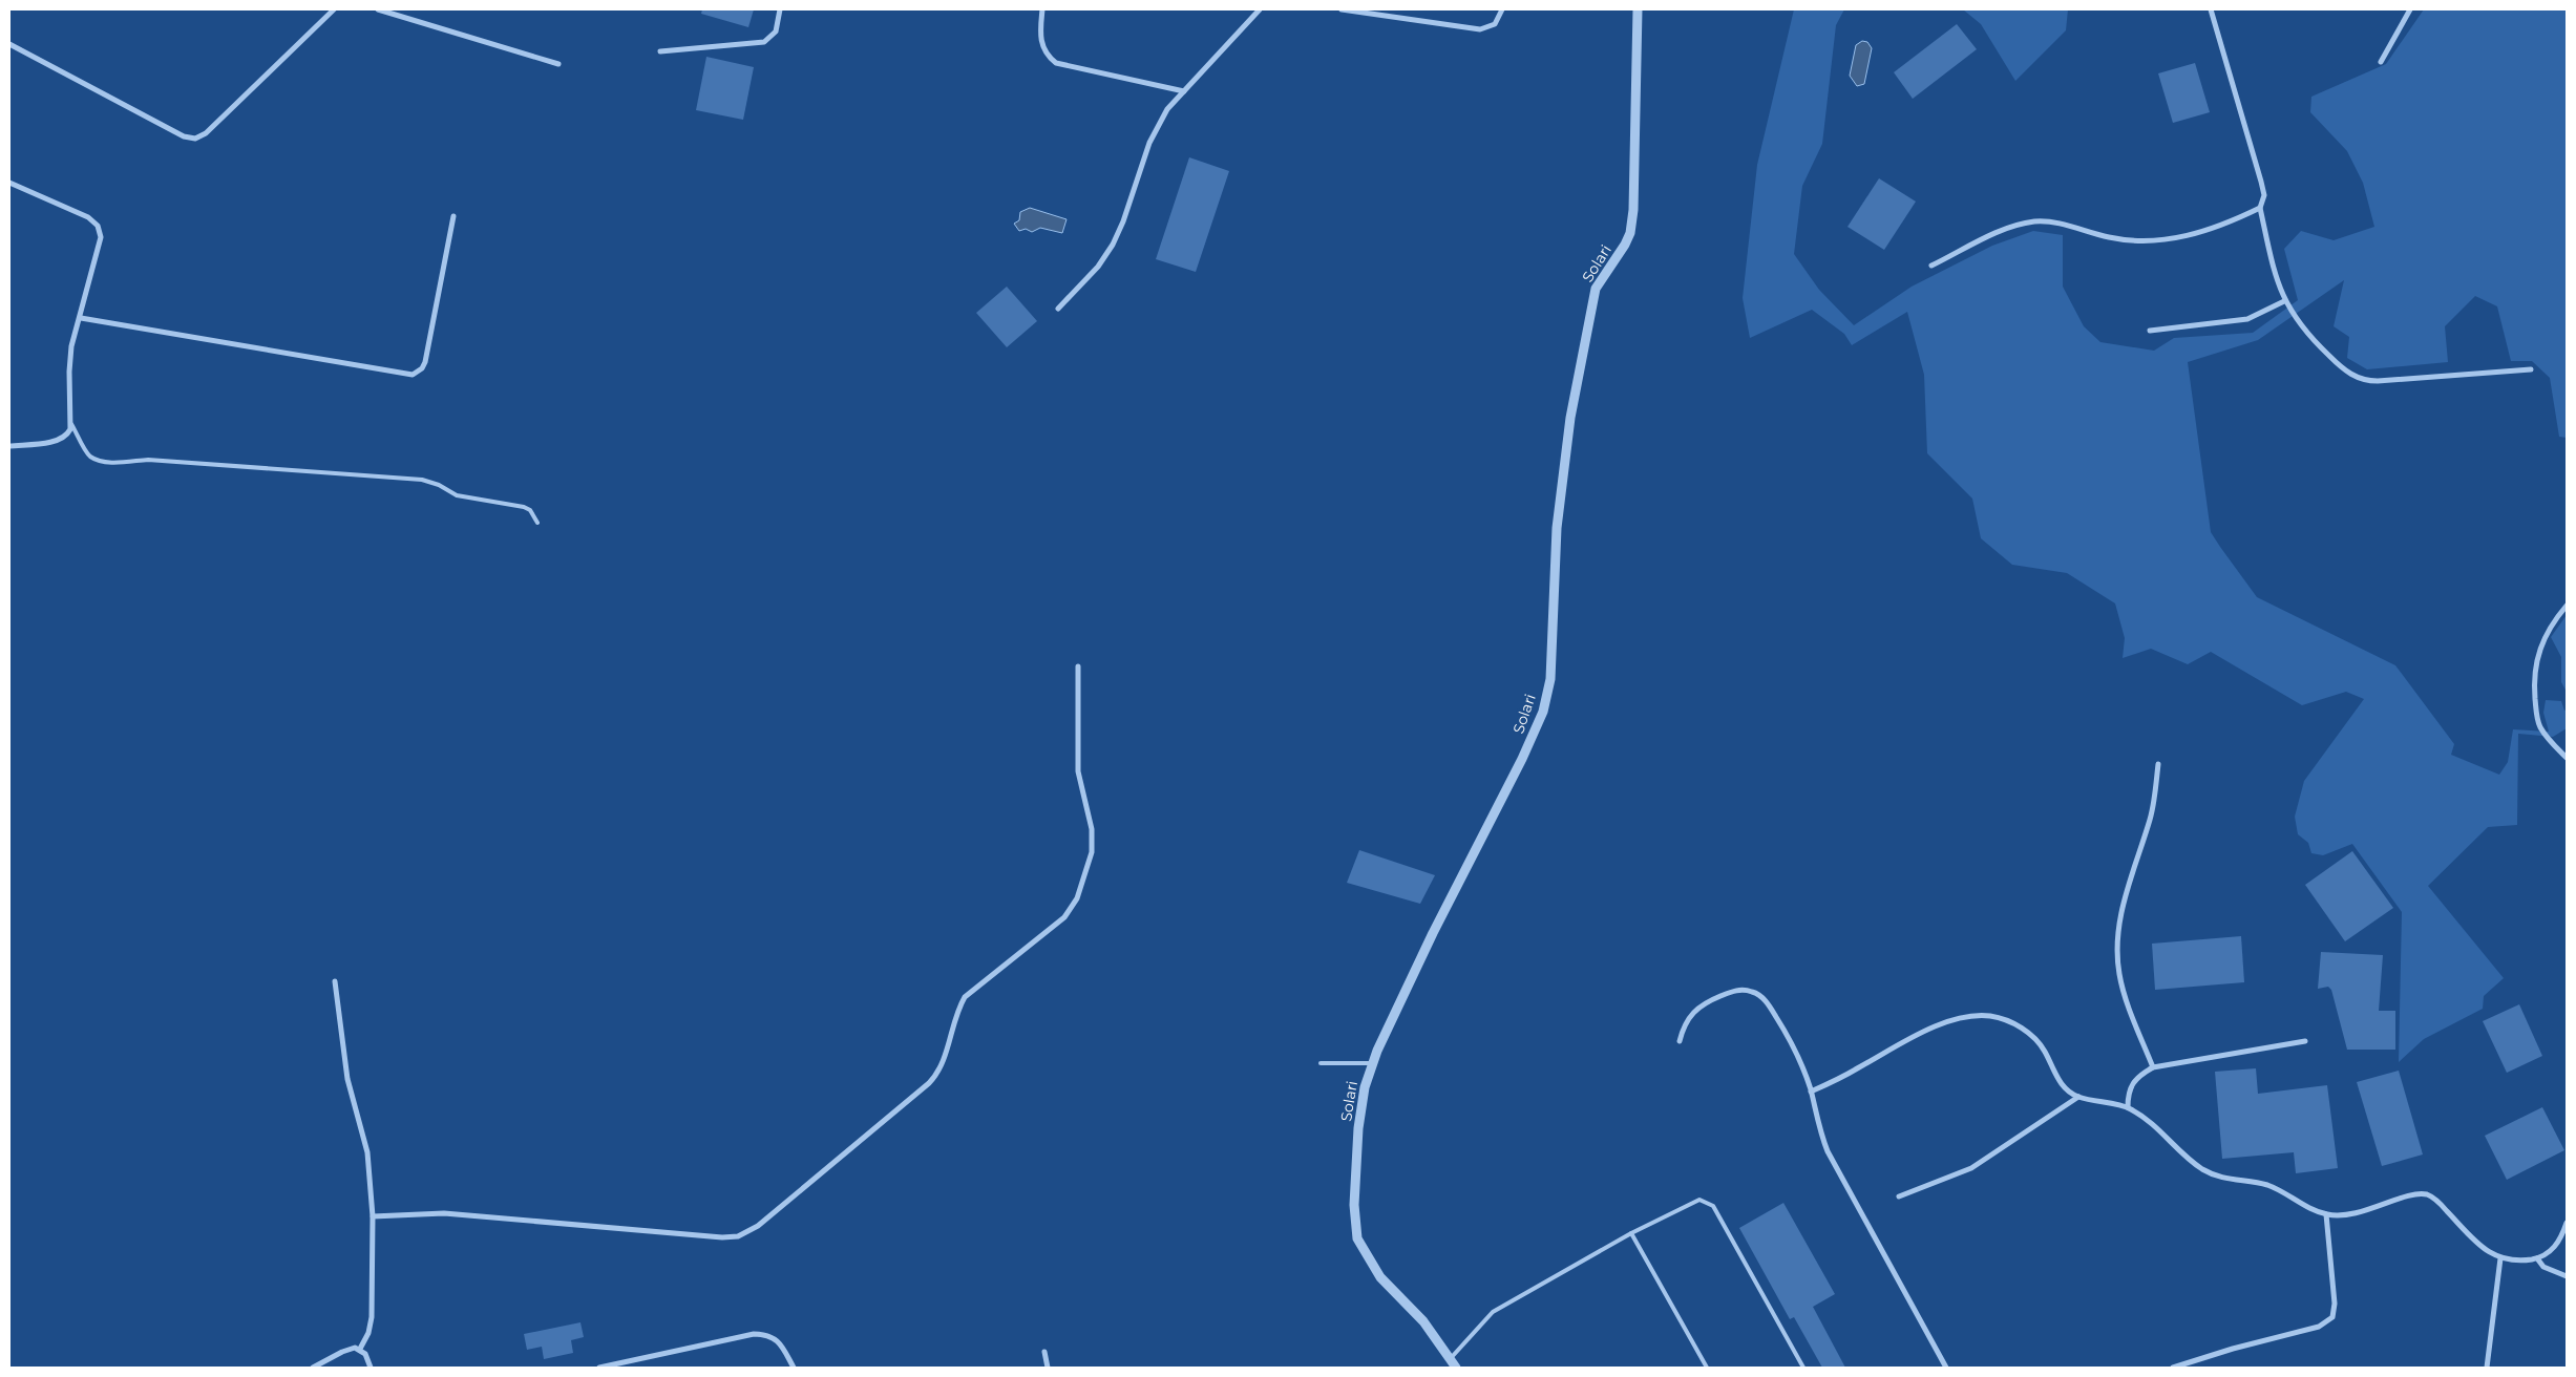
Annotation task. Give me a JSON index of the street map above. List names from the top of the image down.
{
  "streets": {
    "street": ["Solari"]
  }
}
